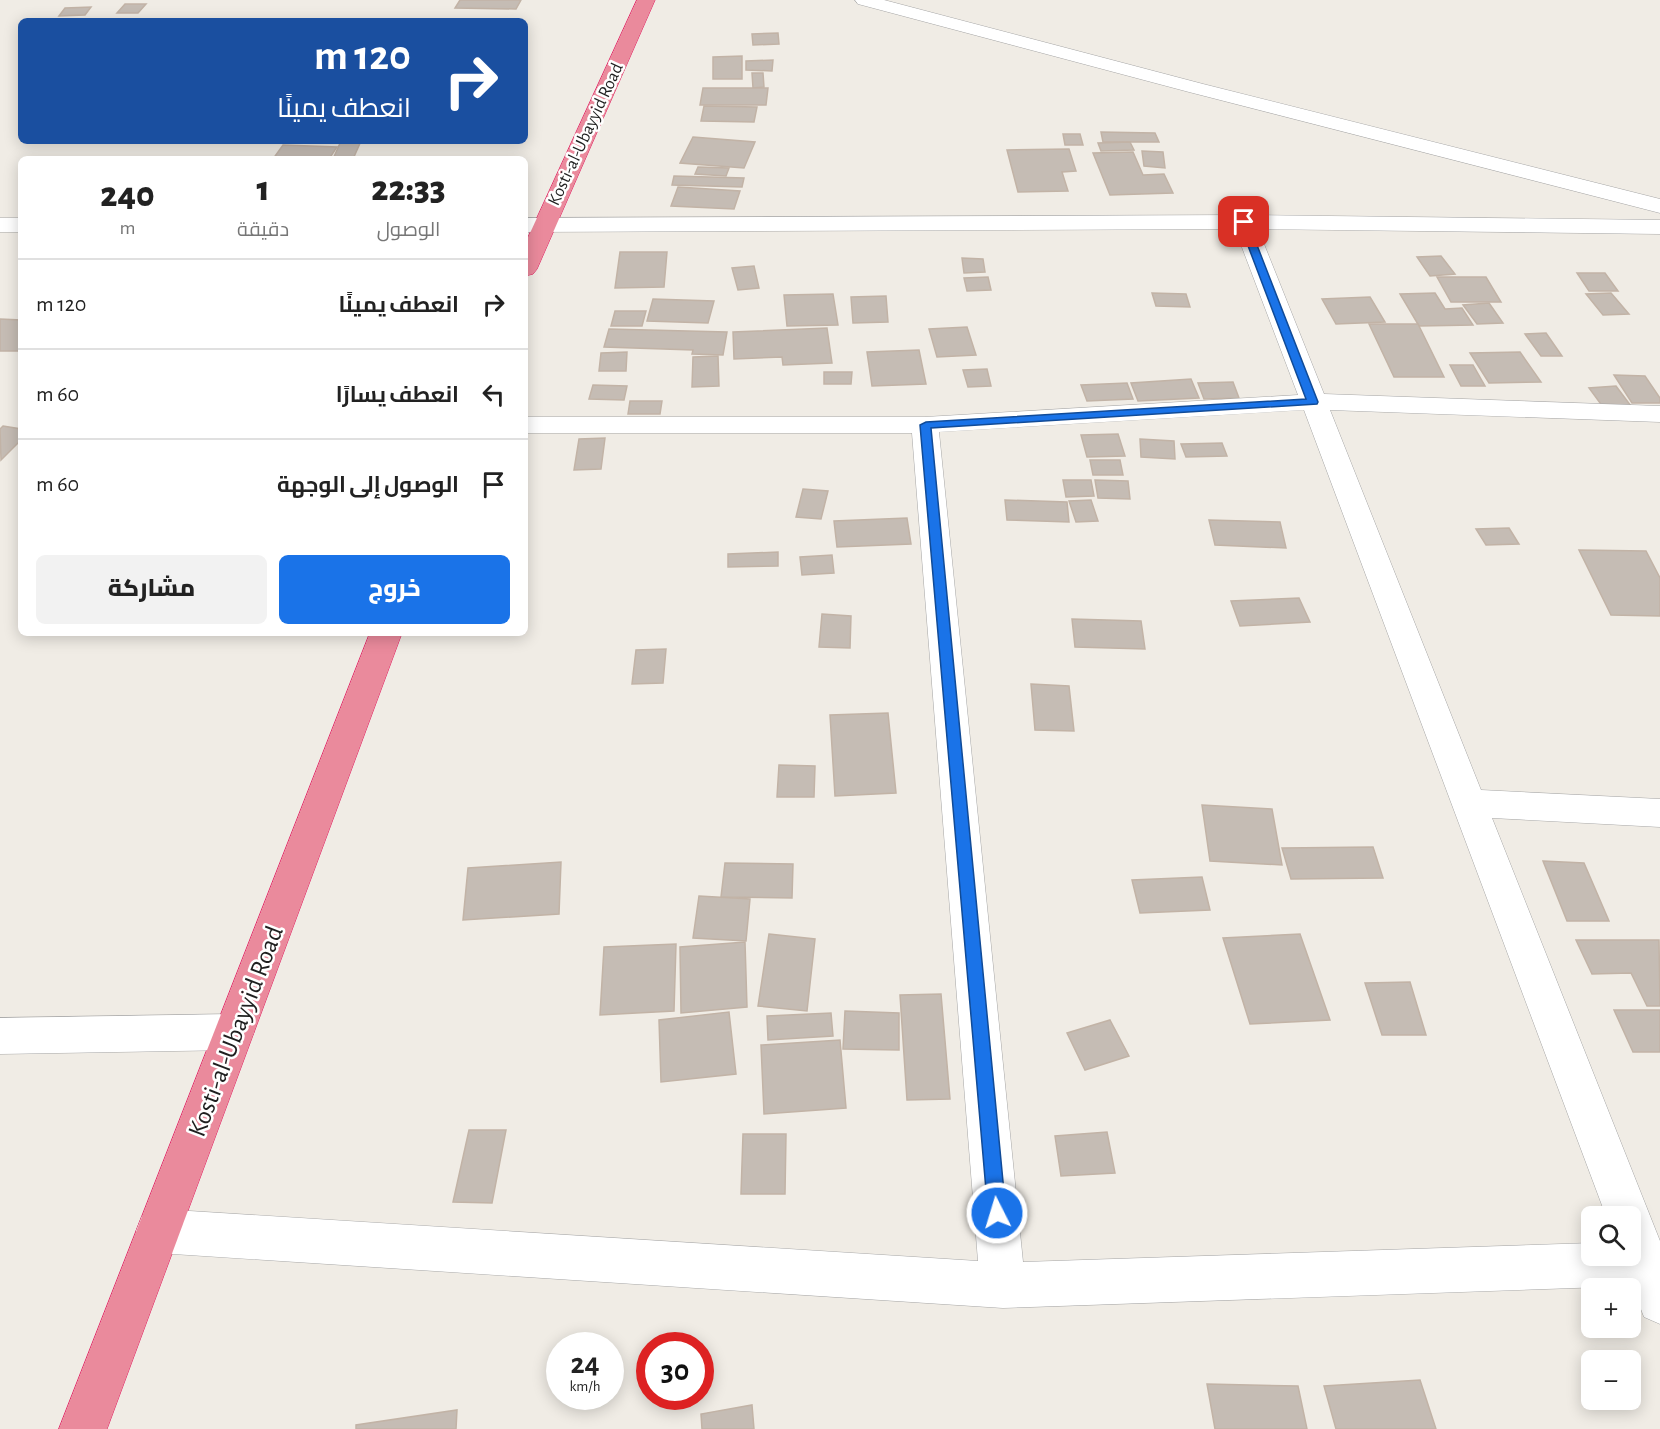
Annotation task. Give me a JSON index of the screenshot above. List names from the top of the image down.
{
  "streets": {
    "highway": ["Kosti-al-Ubayyid Road"]
  },
  "page": {
    "turn": ["120 m", "انعطف يمينًا"],
    "eta": [
      "22:33",
      "الوصول",
      "1",
      "دقيقة",
      "240",
      "m"
    ],
    "list": [
      {
        "name": "انعطف يمينًا",
        "value": "120 m"
      },
      {
        "name": "انعطف يسارًا",
        "value": "60 m"
      },
      {
        "name": "الوصول إلى الوجهة",
        "value": "60 m"
      }
    ],
    "buttons": ["خروج", "مشاركة"],
    "map_buttons": ["+", "−"],
    "speed": "24 km/h",
    "limit": "30"
  }
}
